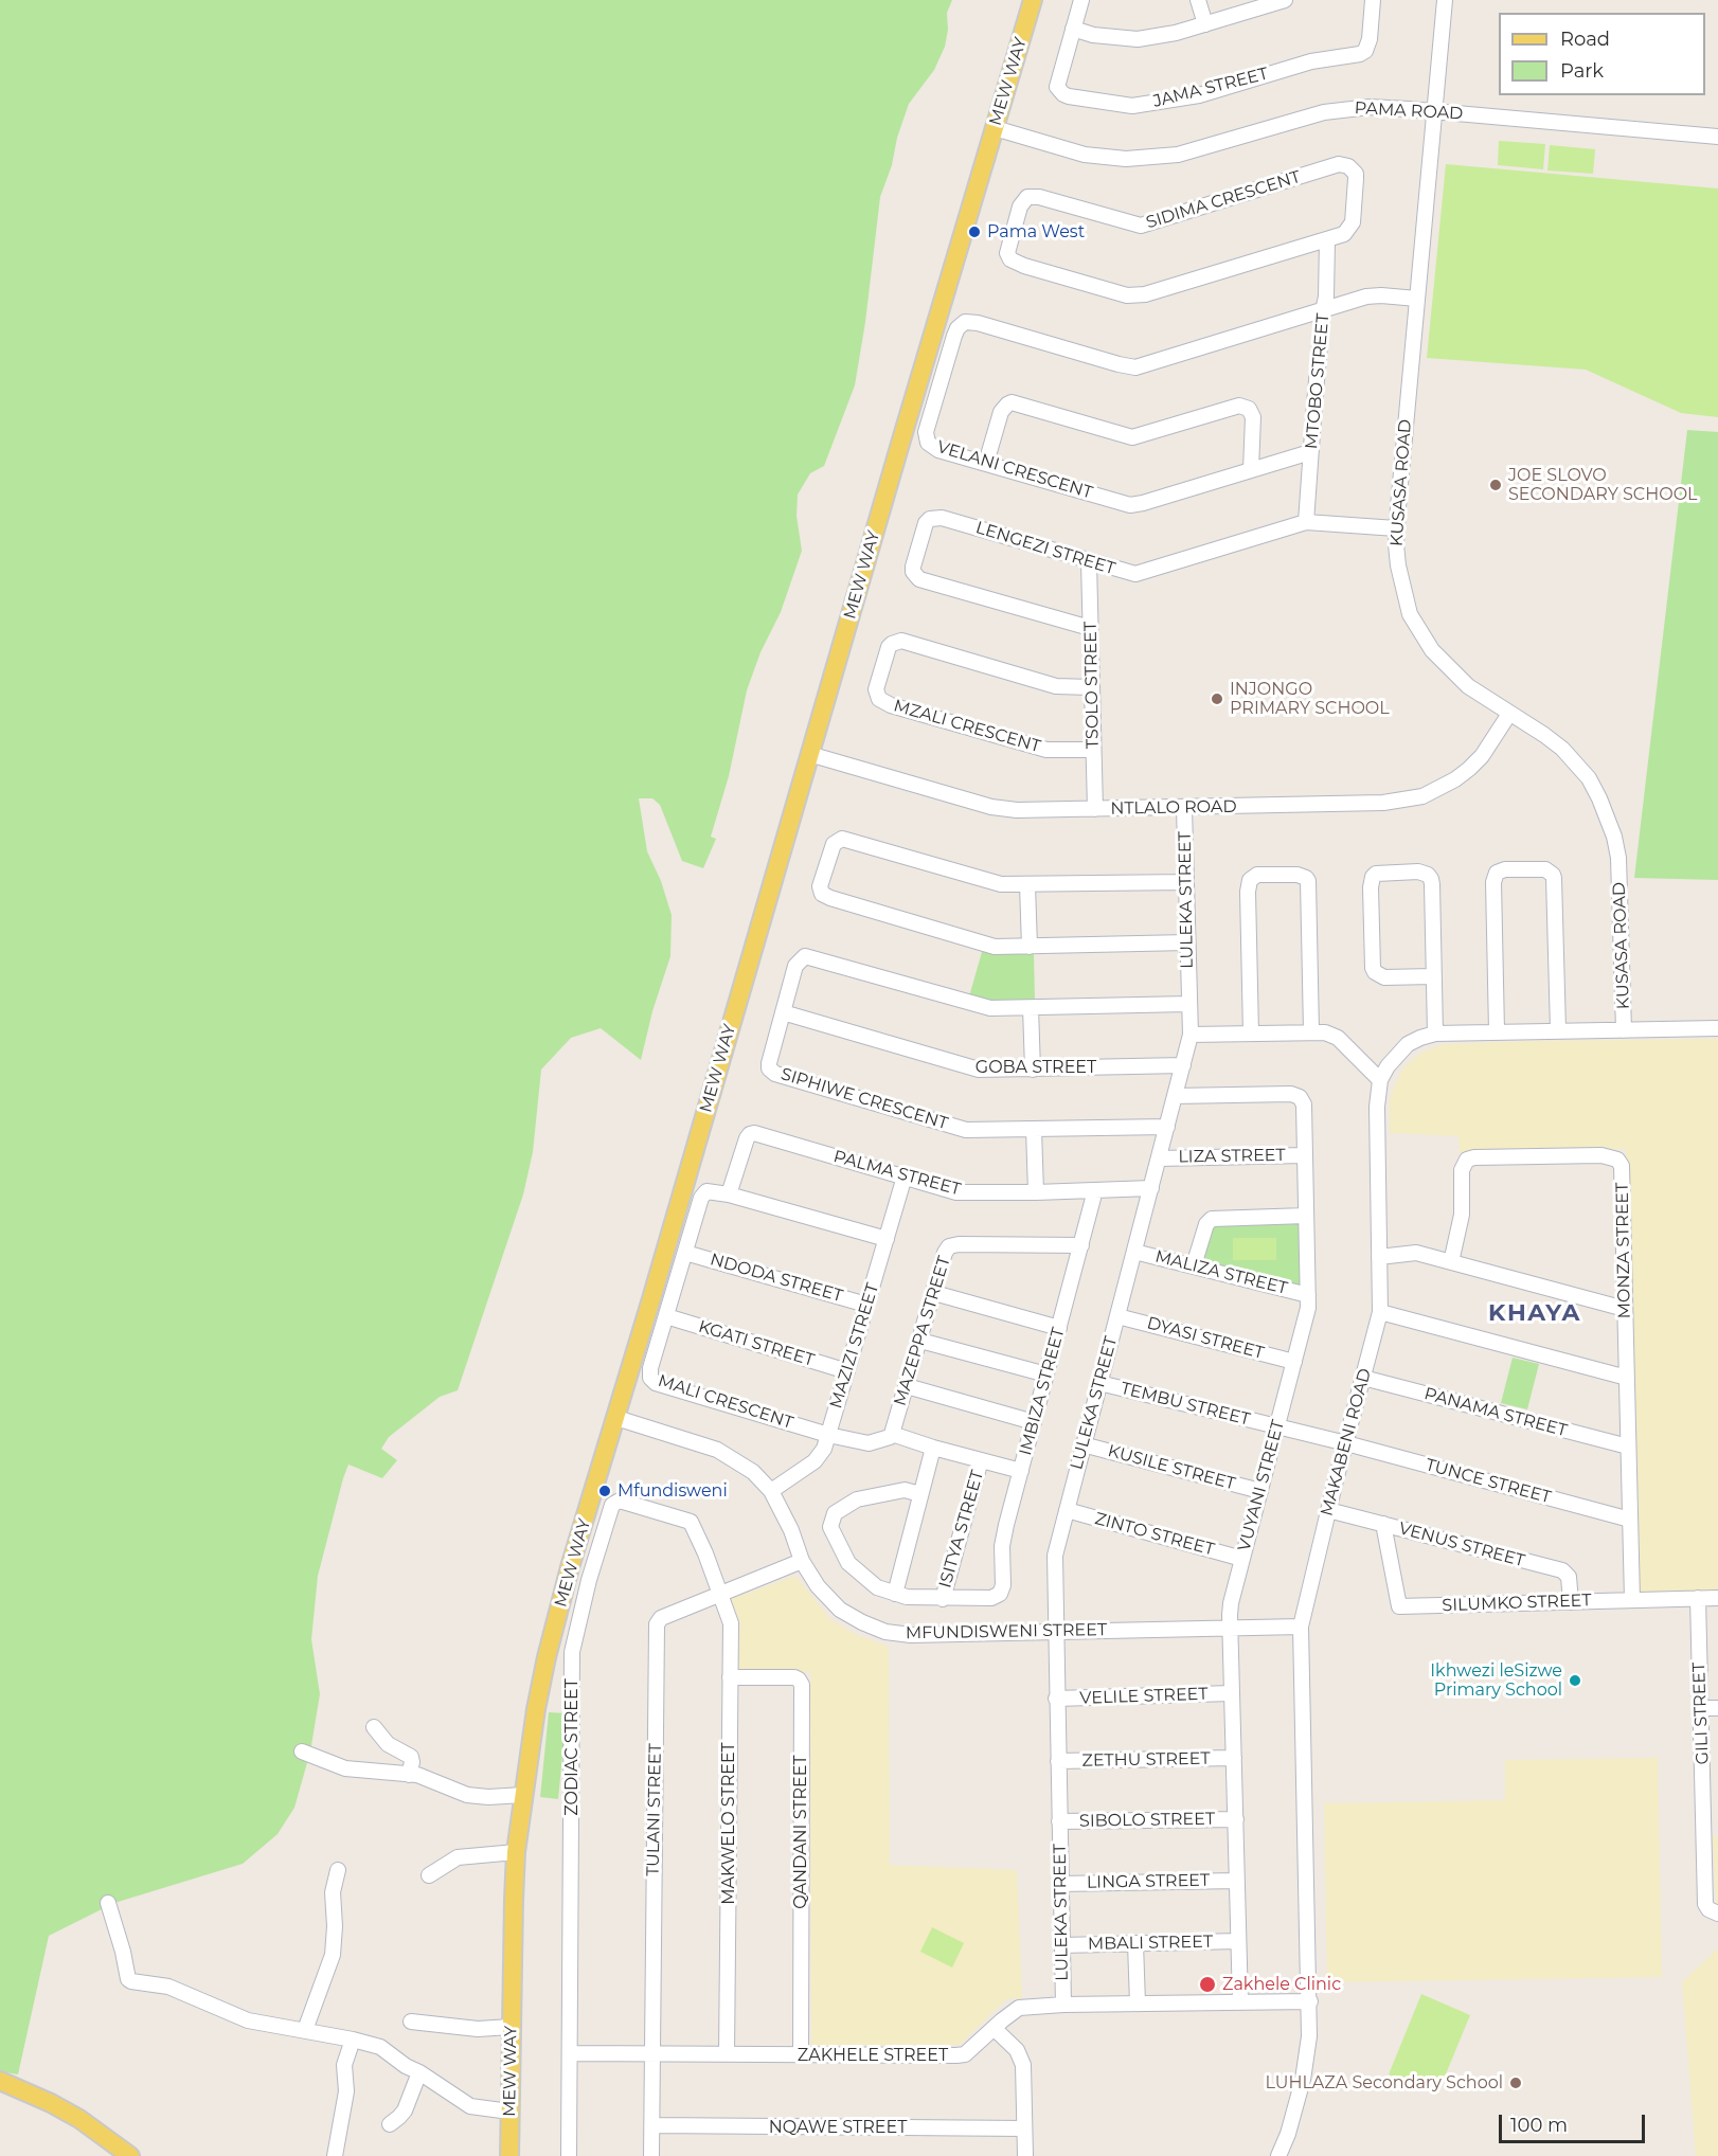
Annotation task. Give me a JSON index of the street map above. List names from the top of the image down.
{
  "streets": {
    "main road": ["MEW WAY"],
    "street": [
      "JAMA STREET",
      "PAMA ROAD",
      "SIDIMA CRESCENT",
      "MTOBO STREET",
      "VELANI CRESCENT",
      "KUSASA ROAD",
      "LENGEZI STREET",
      "TSOLO STREET",
      "MZALI CRESCENT",
      "NTLALO ROAD",
      "LULEKA STREET",
      "GOBA STREET",
      "SIPHIWE CRESCENT",
      "LIZA STREET",
      "PALMA STREET",
      "MONZA STREET",
      "MALIZA STREET",
      "NDODA STREET",
      "MAZEPPA STREET",
      "DYASI STREET",
      "KGATI STREET",
      "MAZIZI STREET",
      "IMBIZA STREET",
      "MALI CRESCENT",
      "TEMBU STREET",
      "PANAMA STREET",
      "MAKABENI ROAD",
      "KUSILE STREET",
      "TUNCE STREET",
      "VUYANI STREET",
      "ISITYA STREET",
      "ZINTO STREET",
      "VENUS STREET",
      "SILUMKO STREET",
      "MFUNDISWENI STREET",
      "VELILE STREET",
      "GILI STREET",
      "ZODIAC STREET",
      "ZETHU STREET",
      "TULANI STREET",
      "SIBOLO STREET",
      "MAKWELO STREET",
      "QANDANI STREET",
      "LINGA STREET",
      "MBALI STREET",
      "ZAKHELE STREET",
      "NQAWE STREET"
    ]
  },
  "crossings": [
    ["MEW WAY", "PAMA ROAD"],
    ["MEW WAY", "NTLALO ROAD"],
    ["MEW WAY", "MFUNDISWENI STREET"],
    ["PAMA ROAD", "KUSASA ROAD"],
    ["SIDIMA CRESCENT", "MTOBO STREET"],
    ["MTOBO STREET", "VELANI CRESCENT"],
    ["MTOBO STREET", "LENGEZI STREET"],
    ["VELANI CRESCENT", "KUSASA ROAD"],
    ["KUSASA ROAD", "LENGEZI STREET"],
    ["KUSASA ROAD", "NTLALO ROAD"],
    ["KUSASA ROAD", "MAKABENI ROAD"],
    ["LENGEZI STREET", "TSOLO STREET"],
    ["TSOLO STREET", "MZALI CRESCENT"],
    ["TSOLO STREET", "NTLALO ROAD"],
    ["NTLALO ROAD", "LULEKA STREET"],
    ["LULEKA STREET", "GOBA STREET"],
    ["LULEKA STREET", "SIPHIWE CRESCENT"],
    ["LULEKA STREET", "LIZA STREET"],
    ["LULEKA STREET", "PALMA STREET"],
    ["LULEKA STREET", "MALIZA STREET"],
    ["LULEKA STREET", "DYASI STREET"],
    ["LULEKA STREET", "TEMBU STREET"],
    ["LULEKA STREET", "KUSILE STREET"],
    ["LULEKA STREET", "VUYANI STREET"],
    ["LULEKA STREET", "ZINTO STREET"],
    ["LULEKA STREET", "MFUNDISWENI STREET"],
    ["LULEKA STREET", "VELILE STREET"],
    ["LULEKA STREET", "ZETHU STREET"],
    ["LULEKA STREET", "SIBOLO STREET"],
    ["LULEKA STREET", "LINGA STREET"],
    ["LULEKA STREET", "MBALI STREET"],
    ["LULEKA STREET", "ZAKHELE STREET"],
    ["GOBA STREET", "SIPHIWE CRESCENT"],
    ["LIZA STREET", "VUYANI STREET"],
    ["PALMA STREET", "MAZIZI STREET"],
    ["PALMA STREET", "IMBIZA STREET"],
    ["PALMA STREET", "MALI CRESCENT"],
    ["MONZA STREET", "PANAMA STREET"],
    ["MONZA STREET", "TUNCE STREET"],
    ["MONZA STREET", "SILUMKO STREET"],
    ["MALIZA STREET", "VUYANI STREET"],
    ["NDODA STREET", "MAZIZI STREET"],
    ["NDODA STREET", "MALI CRESCENT"],
    ["MAZEPPA STREET", "IMBIZA STREET"],
    ["MAZEPPA STREET", "MALI CRESCENT"],
    ["DYASI STREET", "VUYANI STREET"],
    ["KGATI STREET", "MAZIZI STREET"],
    ["KGATI STREET", "MALI CRESCENT"],
    ["MAZIZI STREET", "MALI CRESCENT"],
    ["MAZIZI STREET", "MFUNDISWENI STREET"],
    ["IMBIZA STREET", "ISITYA STREET"],
    ["TEMBU STREET", "MAKABENI ROAD"],
    ["TEMBU STREET", "TUNCE STREET"],
    ["TEMBU STREET", "VUYANI STREET"],
    ["PANAMA STREET", "MAKABENI ROAD"],
    ["MAKABENI ROAD", "TUNCE STREET"],
    ["MAKABENI ROAD", "VENUS STREET"],
    ["MAKABENI ROAD", "MFUNDISWENI STREET"],
    ["MAKABENI ROAD", "ZAKHELE STREET"],
    ["KUSILE STREET", "VUYANI STREET"],
    ["VUYANI STREET", "ZINTO STREET"],
    ["VUYANI STREET", "MFUNDISWENI STREET"],
    ["VUYANI STREET", "VELILE STREET"],
    ["VUYANI STREET", "ZETHU STREET"],
    ["VUYANI STREET", "SIBOLO STREET"],
    ["VUYANI STREET", "LINGA STREET"],
    ["VUYANI STREET", "MBALI STREET"],
    ["VUYANI STREET", "ZAKHELE STREET"],
    ["VENUS STREET", "SILUMKO STREET"],
    ["SILUMKO STREET", "GILI STREET"],
    ["MFUNDISWENI STREET", "TULANI STREET"],
    ["ZODIAC STREET", "TULANI STREET"],
    ["ZODIAC STREET", "MAKWELO STREET"],
    ["ZODIAC STREET", "ZAKHELE STREET"],
    ["TULANI STREET", "MAKWELO STREET"],
    ["TULANI STREET", "ZAKHELE STREET"],
    ["TULANI STREET", "NQAWE STREET"],
    ["MAKWELO STREET", "QANDANI STREET"],
    ["MAKWELO STREET", "ZAKHELE STREET"],
    ["QANDANI STREET", "ZAKHELE STREET"]
  ],
  "districts": ["KHAYA"],
  "places": [
    "Pama West",
    "JOE SLOVO SECONDARY SCHOOL",
    "INJONGO PRIMARY SCHOOL",
    "Mfundisweni",
    "Ikhwezi leSizwe Primary School",
    "Zakhele Clinic",
    "LUHLAZA Secondary School"
  ],
  "legend": ["Road", "Park"],
  "scale_bar": "100 m"
}
